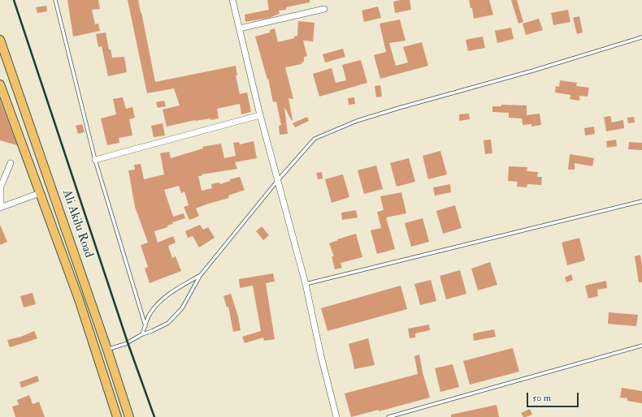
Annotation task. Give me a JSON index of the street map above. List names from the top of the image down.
{
  "streets": {
    "main road": ["Ali Akilu Road"]
  },
  "scale_bar": "50 m"
}
